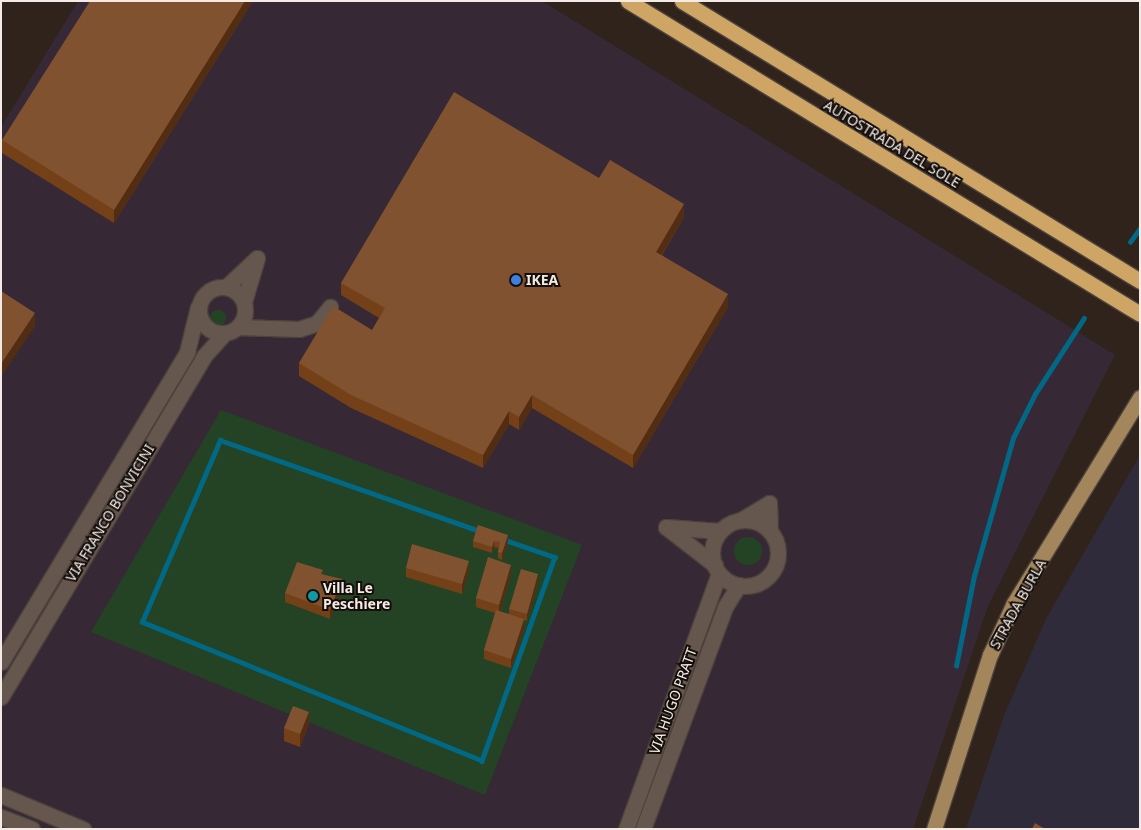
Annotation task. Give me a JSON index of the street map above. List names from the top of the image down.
{
  "streets": {
    "highway": ["AUTOSTRADA DEL SOLE"],
    "main road": ["STRADA BURLA"],
    "street": ["VIA FRANCO BONVICINI", "VIA HUGO PRATT"]
  },
  "places": ["IKEA", "Villa Le Peschiere"]
}
